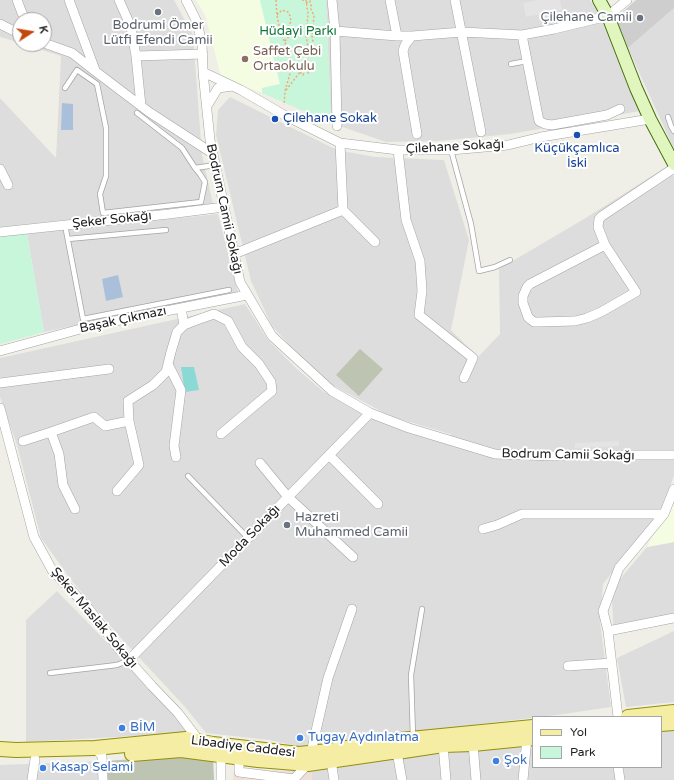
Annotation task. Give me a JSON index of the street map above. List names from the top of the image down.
{
  "streets": {
    "main road": ["Libadiye Caddesi"],
    "street": [
      "Çilehane Sokağı",
      "Bodrum Camii Sokağı",
      "Şeker Sokağı",
      "Başak Çıkmazı",
      "Moda Sokağı",
      "Şeker Maslak Sokağı"
    ]
  },
  "crossings": [
    ["Çilehane Sokağı", "Bodrum Camii Sokağı"],
    ["Bodrum Camii Sokağı", "Şeker Sokağı"],
    ["Bodrum Camii Sokağı", "Başak Çıkmazı"],
    ["Bodrum Camii Sokağı", "Moda Sokağı"],
    ["Moda Sokağı", "Şeker Maslak Sokağı"],
    ["Şeker Maslak Sokağı", "Libadiye Caddesi"]
  ],
  "parks": ["Hüdayi Parkı"],
  "places": [
    "Bodrumi Ömer Lütfi Efendi Camii",
    "Çilehane Camii",
    "Saffet Çebi Ortaokulu",
    "Çilehane Sokak",
    "Küçükçamlıca İski",
    "Hazreti Muhammed Camii",
    "BİM",
    "Tugay Aydınlatma",
    "Şok",
    "Kasap Selami"
  ],
  "legend": ["Yol", "Park"],
  "north": "right"
}
